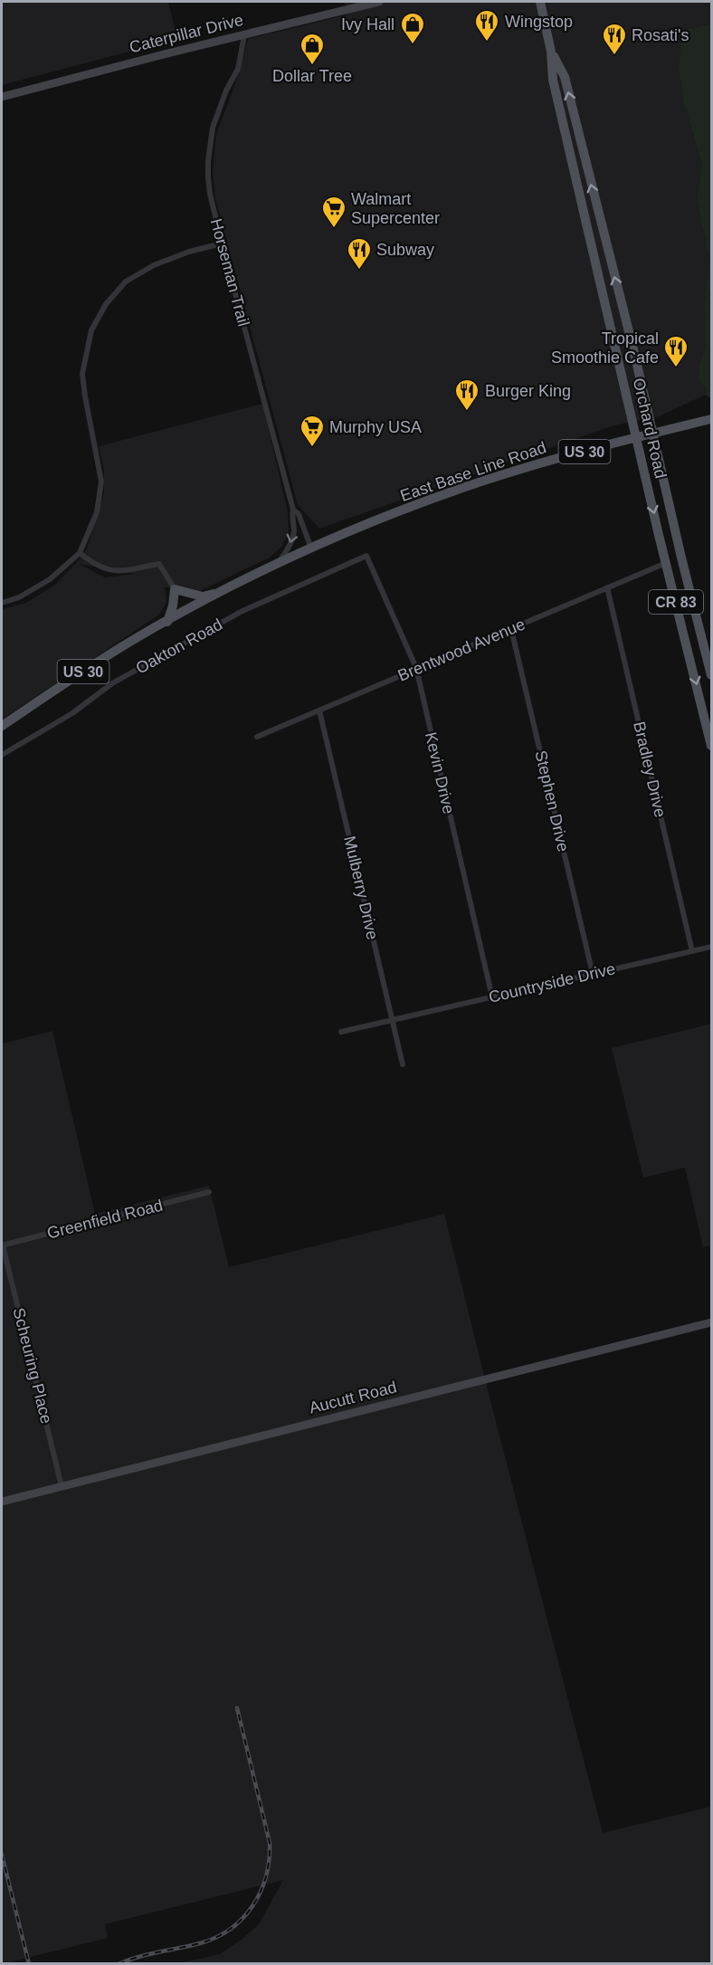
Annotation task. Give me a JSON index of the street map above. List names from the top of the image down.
{
  "streets": {
    "main road": [
      "Orchard Road",
      "US 30",
      "East Base Line Road",
      "CR 83"
    ],
    "street": [
      "Caterpillar Drive",
      "Horseman Trail",
      "Oakton Road",
      "Brentwood Avenue",
      "Bradley Drive",
      "Kevin Drive",
      "Stephen Drive",
      "Mulberry Drive",
      "Countryside Drive",
      "Greenfield Road",
      "Scheuring Place",
      "Aucutt Road"
    ]
  },
  "crossings": [
    ["Caterpillar Drive", "Horseman Trail"],
    ["Horseman Trail", "US 30"],
    ["Horseman Trail", "East Base Line Road"],
    ["Orchard Road", "East Base Line Road"],
    ["Orchard Road", "Brentwood Avenue"],
    ["US 30", "East Base Line Road"],
    ["Oakton Road", "Kevin Drive"],
    ["Brentwood Avenue", "Bradley Drive"],
    ["Brentwood Avenue", "Kevin Drive"],
    ["Brentwood Avenue", "Stephen Drive"],
    ["Brentwood Avenue", "Mulberry Drive"],
    ["Bradley Drive", "Countryside Drive"],
    ["Kevin Drive", "Countryside Drive"],
    ["Stephen Drive", "Countryside Drive"],
    ["Mulberry Drive", "Countryside Drive"],
    ["Greenfield Road", "Scheuring Place"],
    ["Scheuring Place", "Aucutt Road"]
  ],
  "places": {
    "restaurant": [
      "Wingstop",
      "Rosati's",
      "Subway",
      "Tropical Smoothie Cafe",
      "Burger King"
    ],
    "shop": ["Ivy Hall", "Dollar Tree"],
    "supermarket": ["Walmart Supercenter", "Murphy USA"]
  }
}
